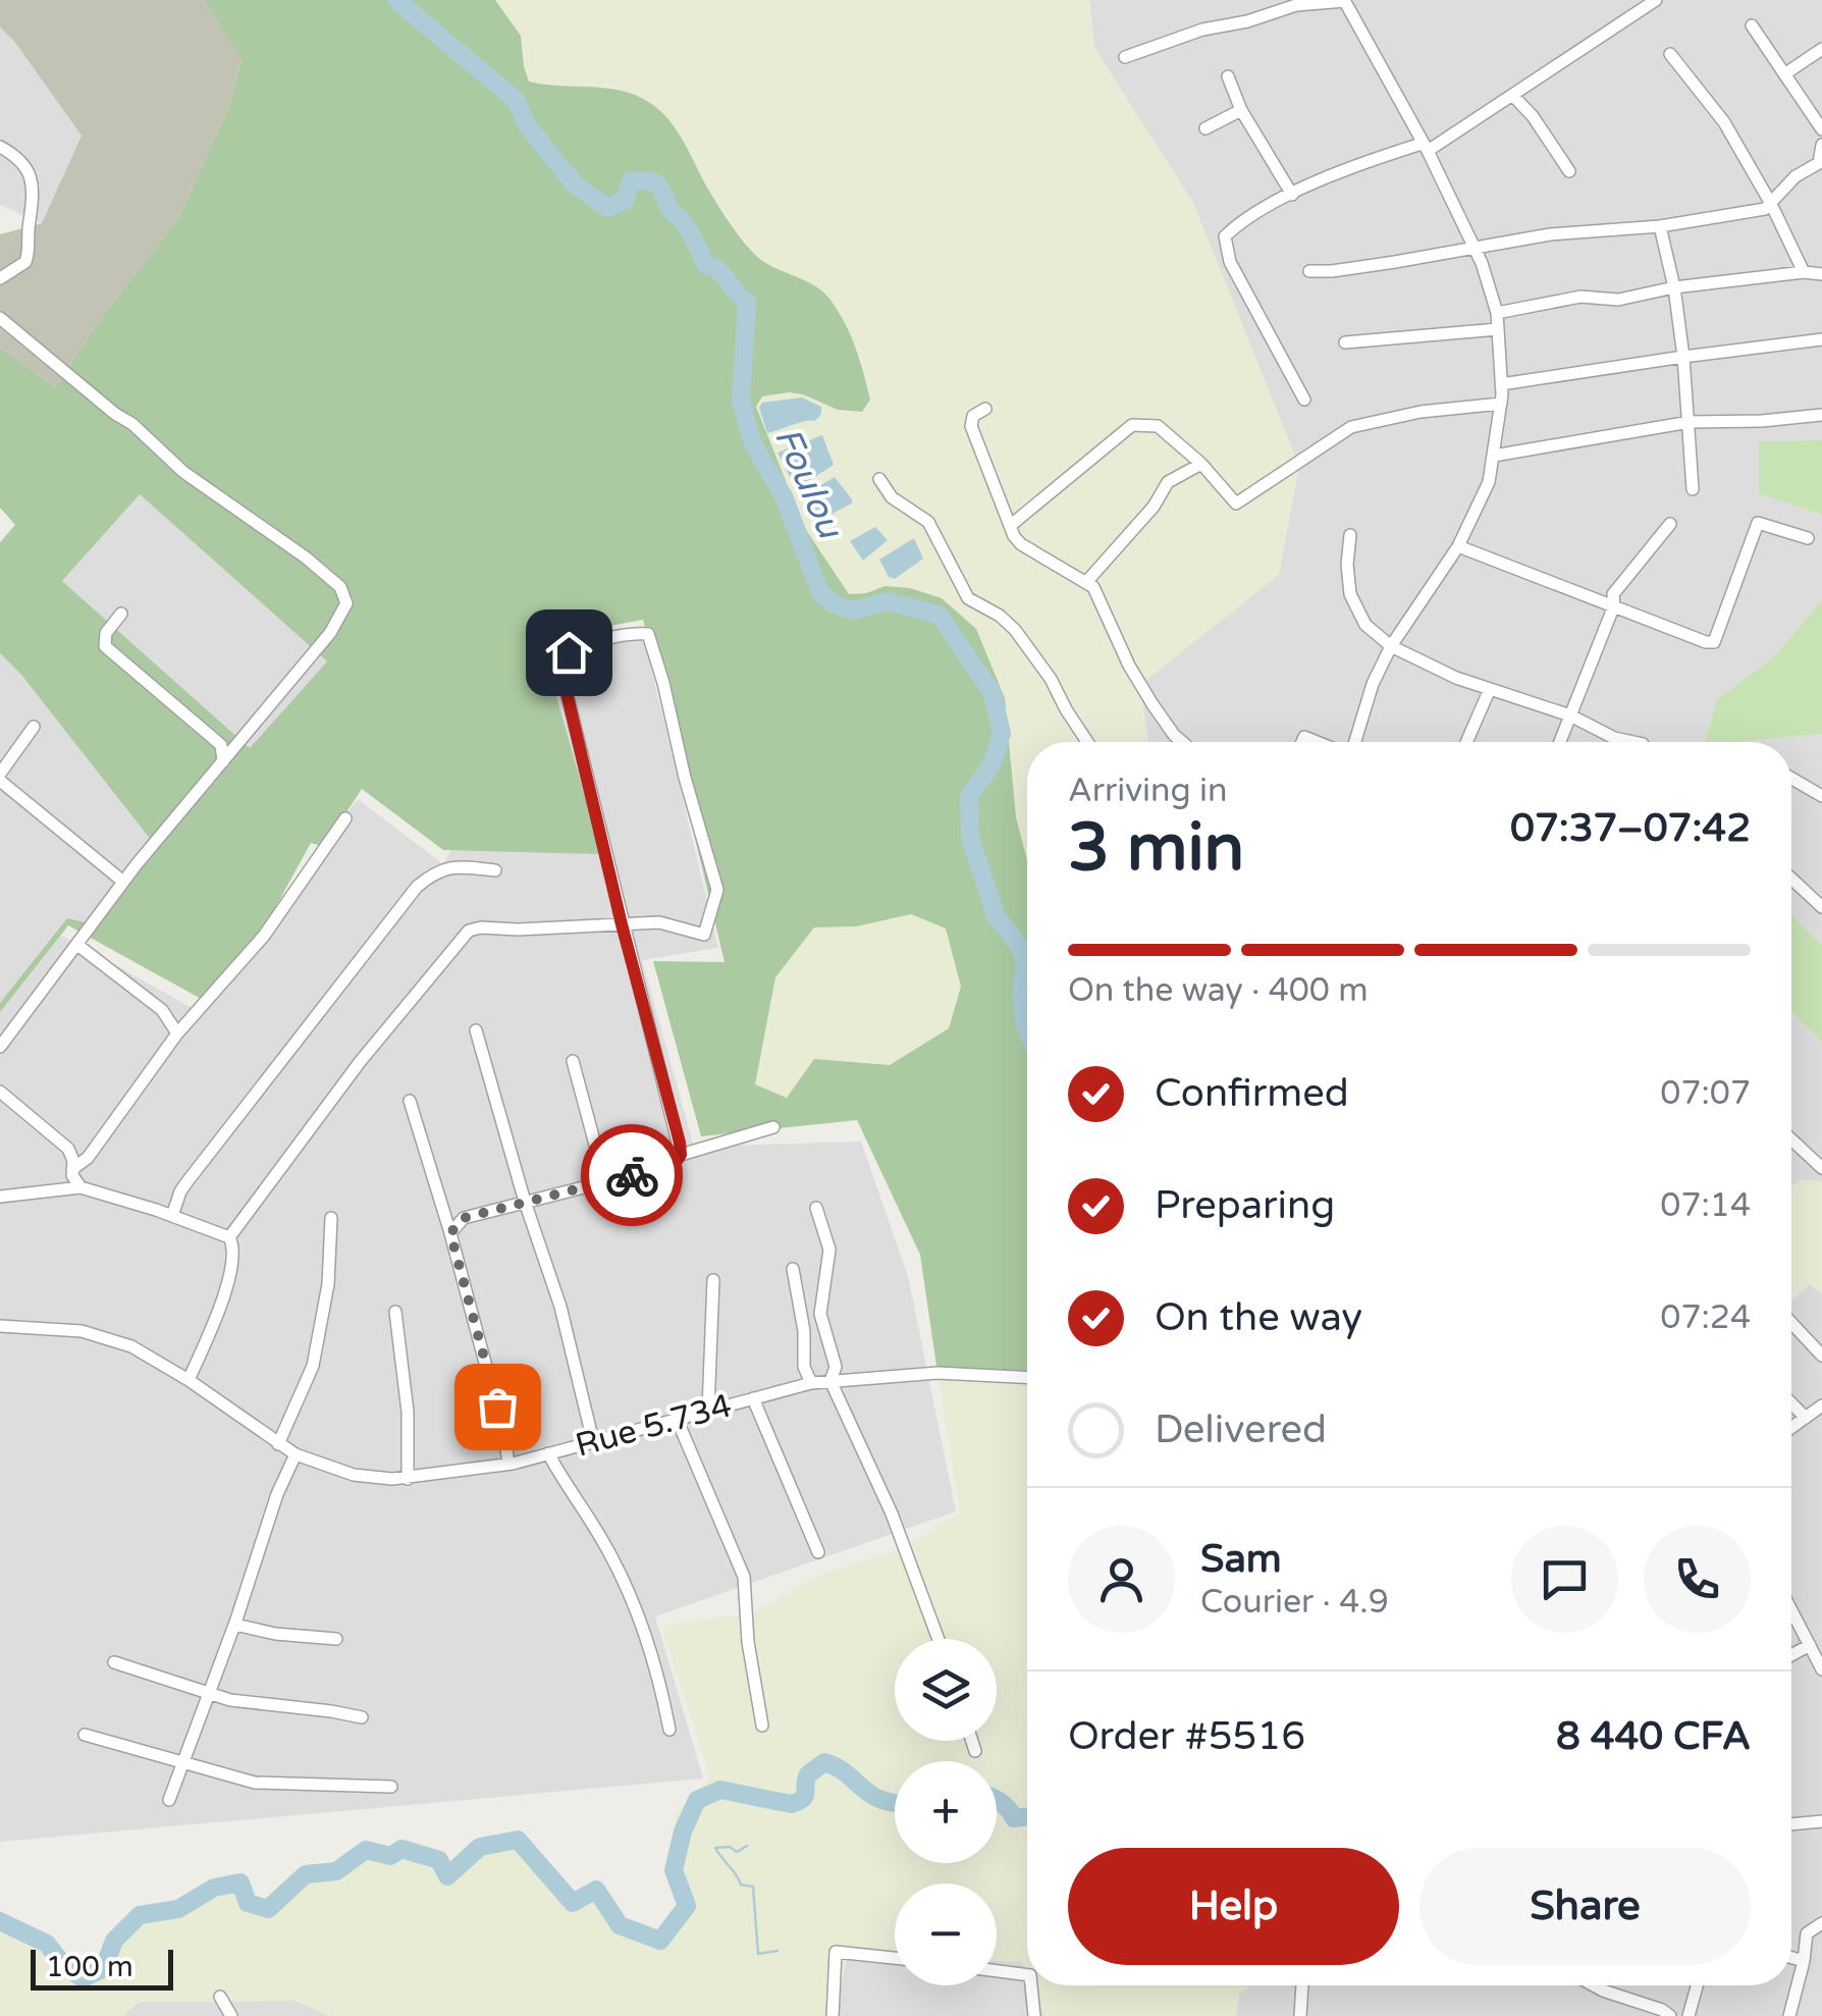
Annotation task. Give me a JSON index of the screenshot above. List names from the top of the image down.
{
  "streets": {
    "street": ["Rue 5.734"]
  },
  "water": ["Foulou"],
  "scale_bar": "100 m",
  "page": {
    "heading": ["3 min", "Arriving in", "07:37–07:42"],
    "panel": [
      "Sam",
      "Courier · 4.9",
      "Order #5516",
      "8 440 CFA"
    ],
    "bar": "On the way · 400 m",
    "list": [
      ["Confirmed", "07:07"],
      ["Preparing", "07:14"],
      ["On the way", "07:24"],
      "Delivered"
    ],
    "map_buttons": ["+", "−"],
    "buttons": ["Help", "Share"],
    "scale": "100 m"
  }
}
